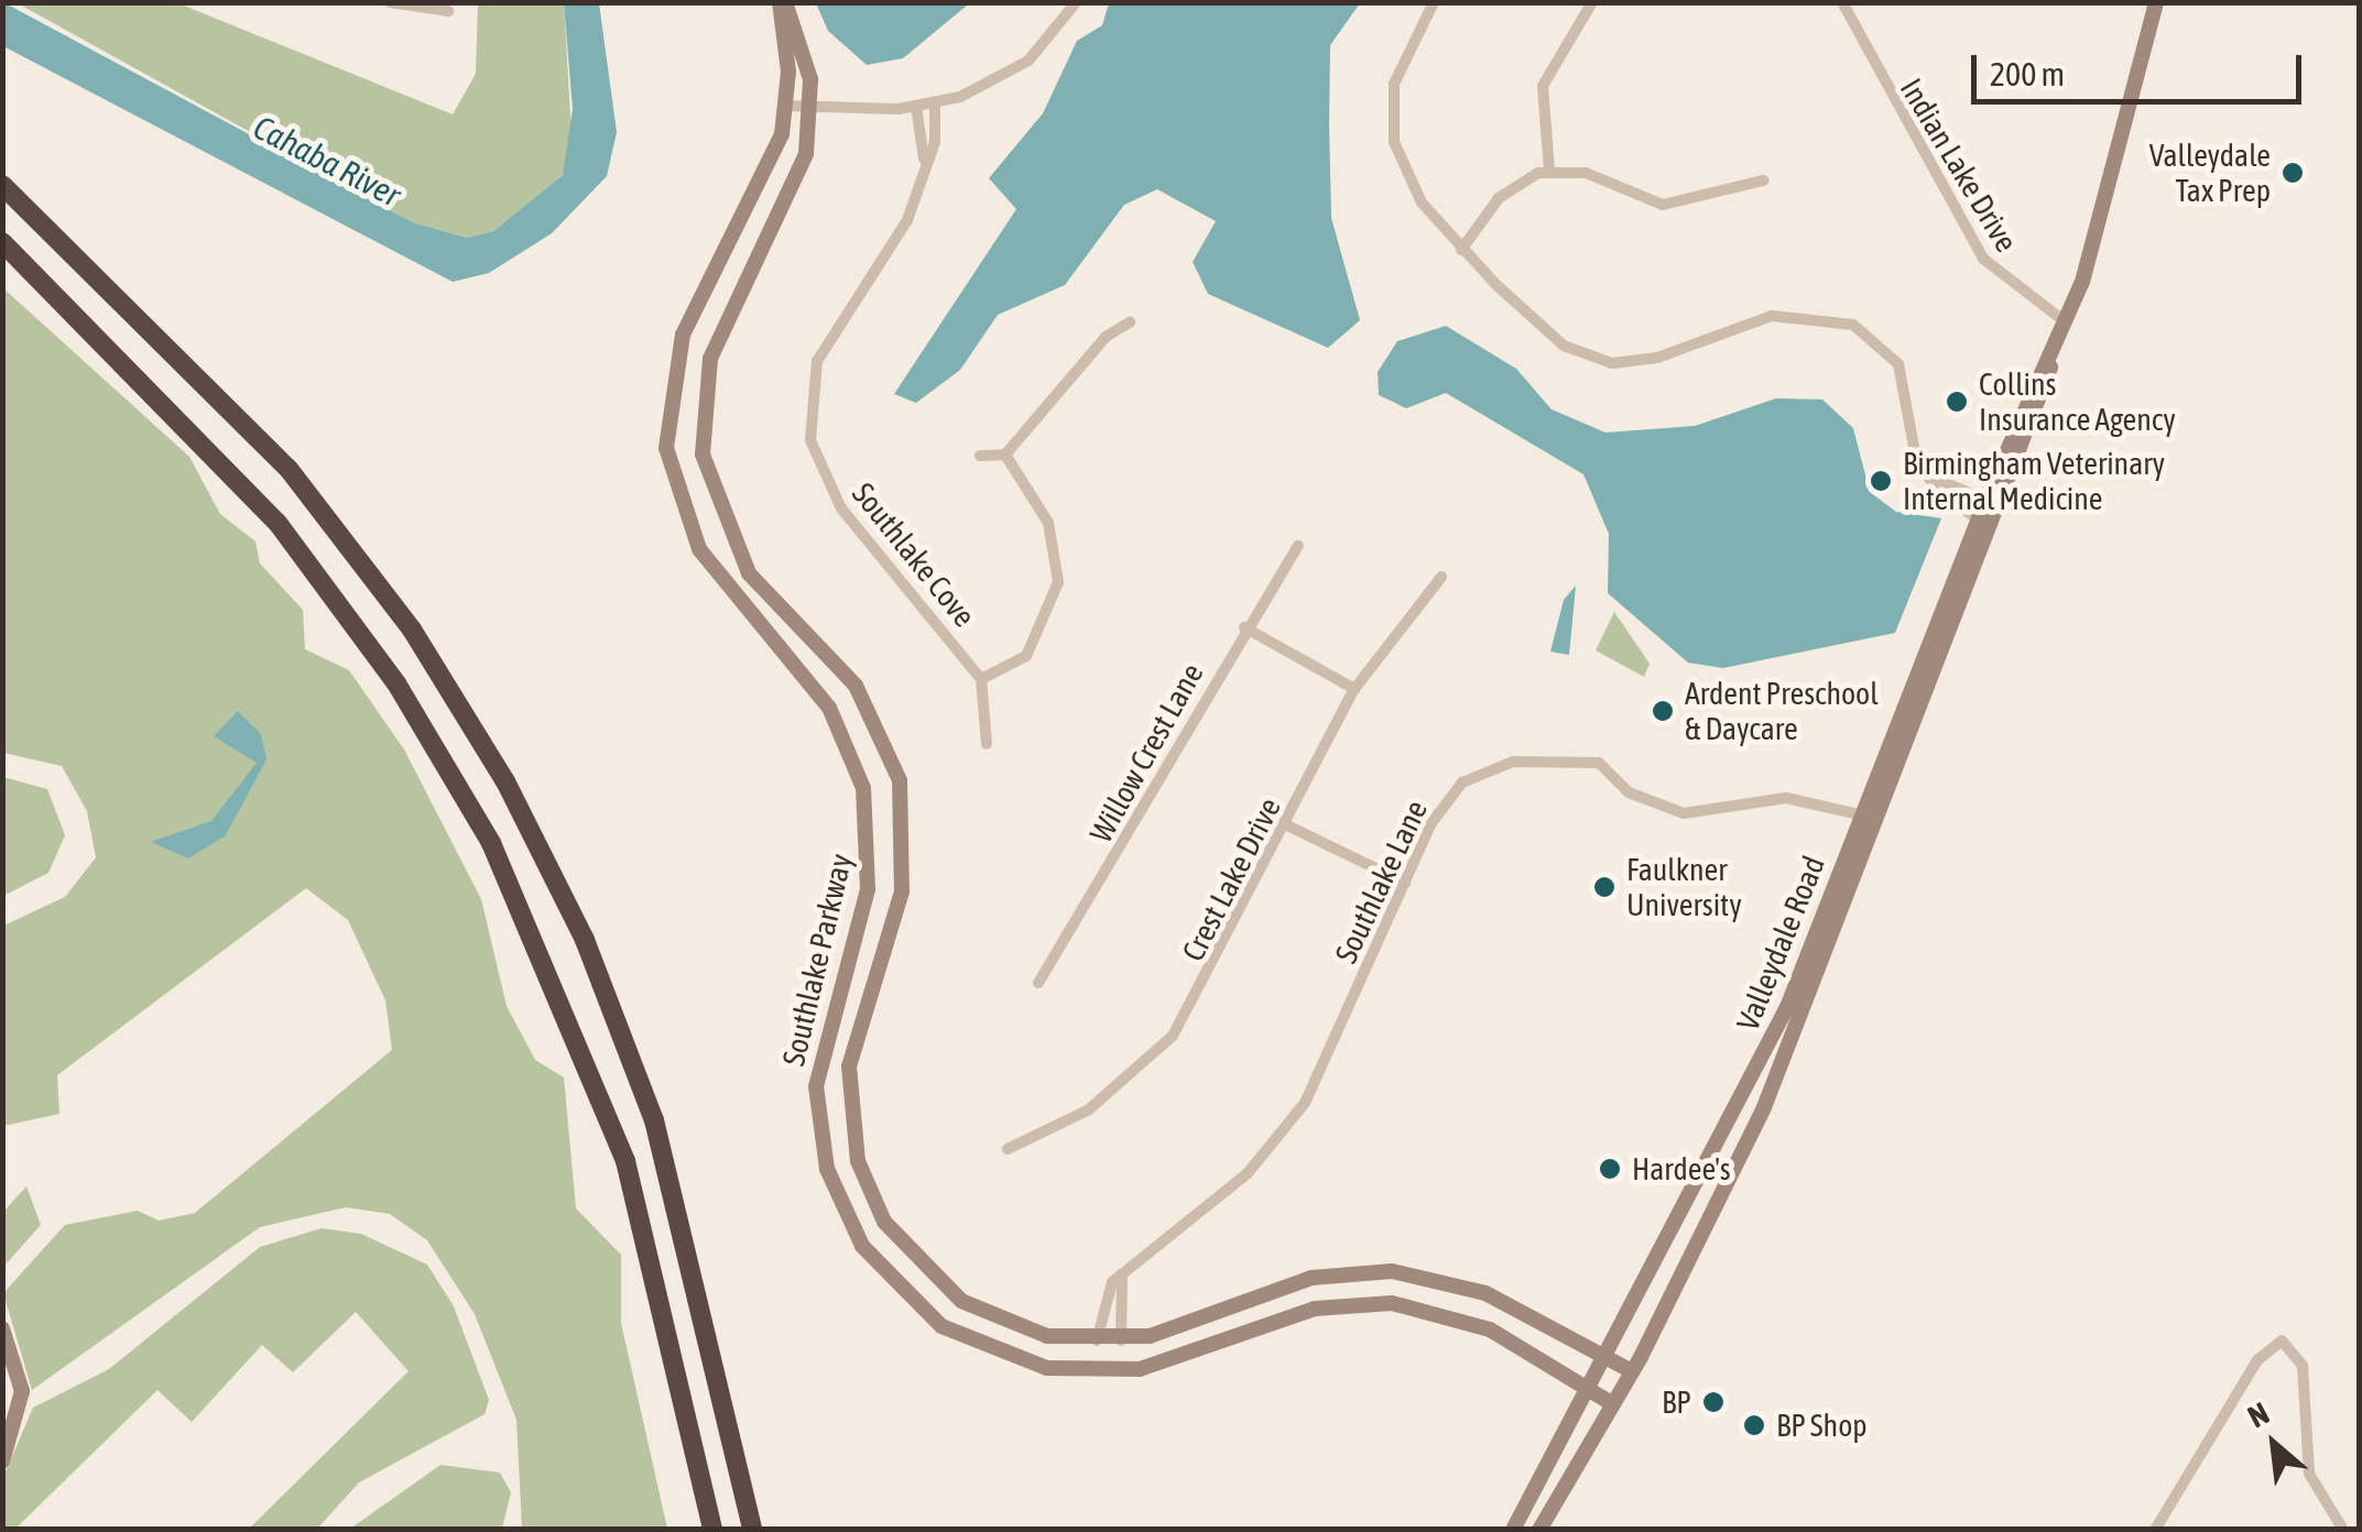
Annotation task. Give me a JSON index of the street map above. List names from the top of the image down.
{
  "streets": {
    "street": [
      "Indian Lake Drive",
      "Southlake Cove",
      "Willow Crest Lane",
      "Crest Lake Drive",
      "Southlake Lane",
      "Valleydale Road",
      "Southlake Parkway"
    ]
  },
  "crossings": [
    ["Indian Lake Drive", "Valleydale Road"],
    ["Southlake Lane", "Valleydale Road"],
    ["Southlake Lane", "Southlake Parkway"],
    ["Valleydale Road", "Southlake Parkway"]
  ],
  "water": ["Cahaba River"],
  "places": [
    "Valleydale Tax Prep",
    "Collins Insurance Agency",
    "Birmingham Veterinary Internal Medicine",
    "Ardent Preschool & Daycare",
    "Faulkner University",
    "Hardee's",
    "BP",
    "BP Shop"
  ],
  "scale_bar": "200 m",
  "north": "top left"
}
